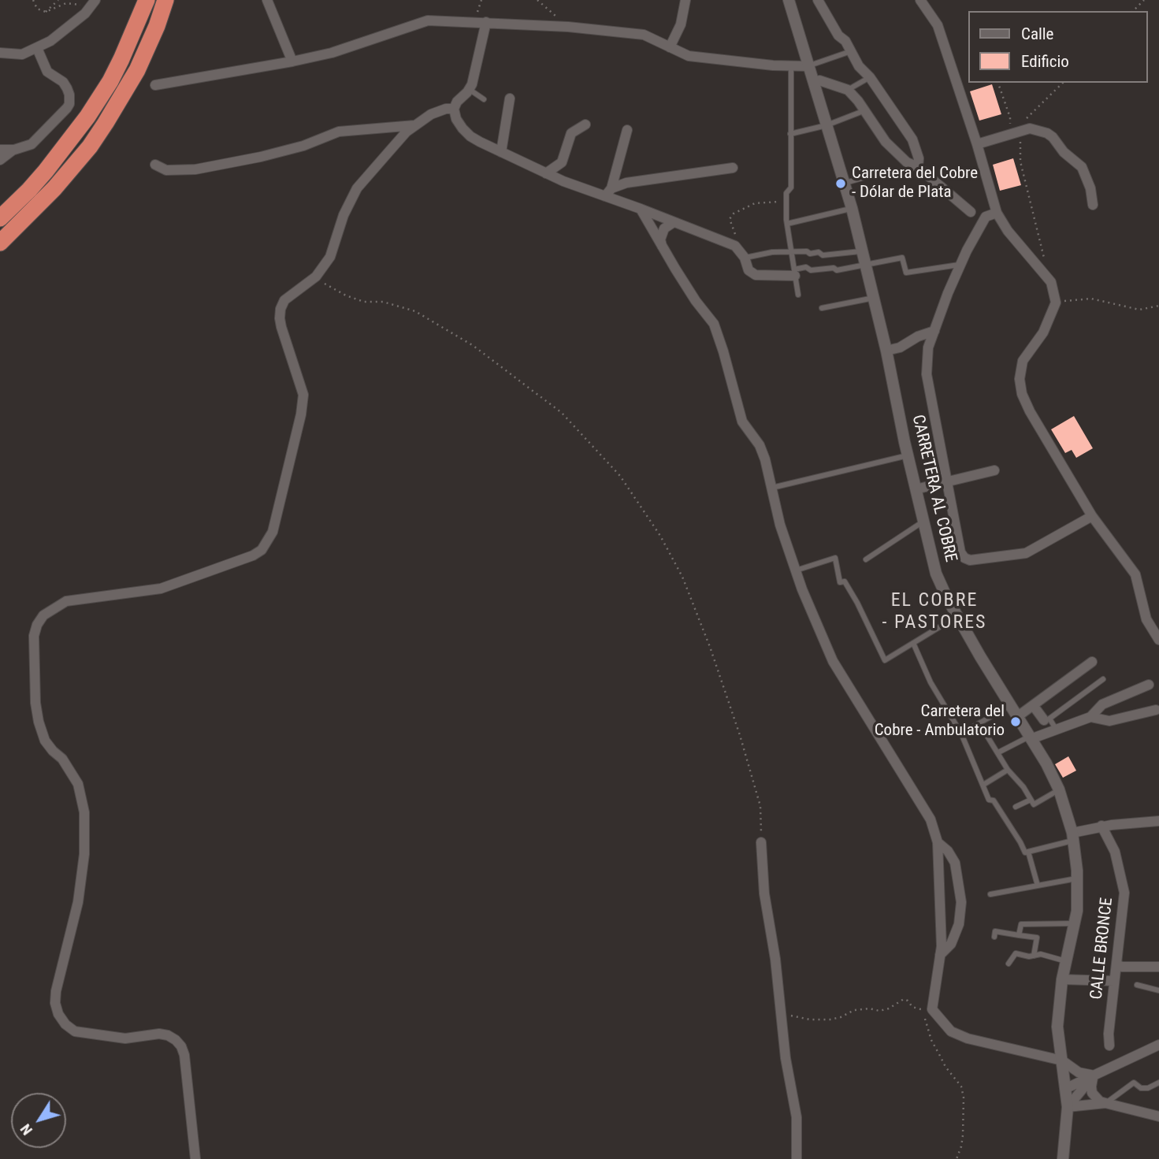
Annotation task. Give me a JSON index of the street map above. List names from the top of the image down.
{
  "streets": {
    "street": ["CARRETERA AL COBRE", "CALLE BRONCE"]
  },
  "districts": ["EL COBRE - PASTORES"],
  "places": ["Carretera del Cobre - Dólar de Plata", "Carretera del Cobre - Ambulatorio"],
  "legend": ["Calle", "Edificio"],
  "north": "bottom left"
}
